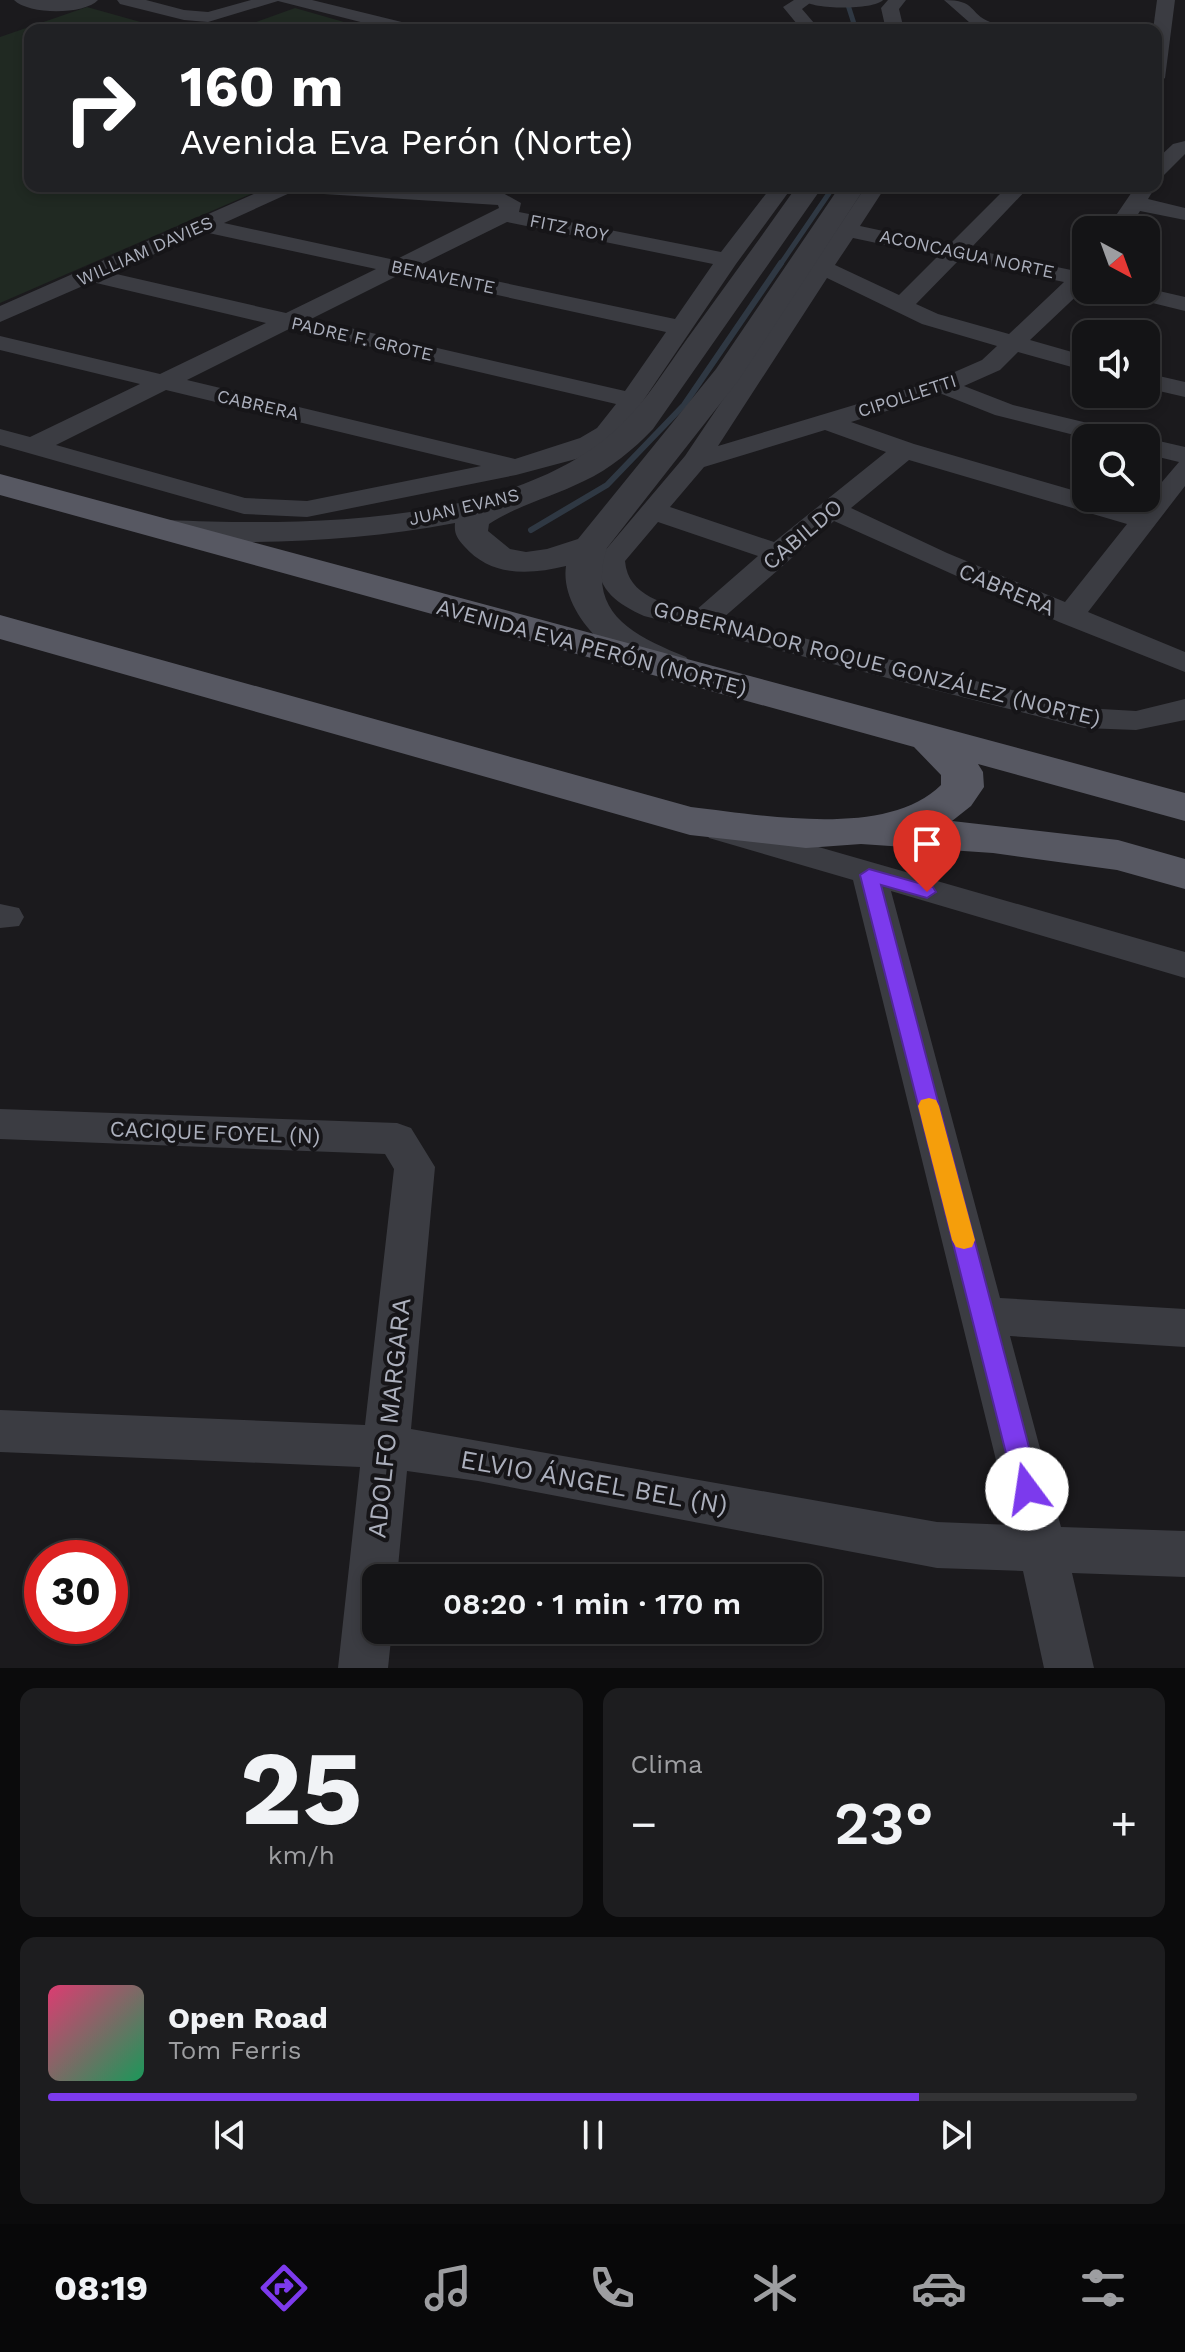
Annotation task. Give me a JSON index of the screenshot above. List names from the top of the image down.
{
  "streets": {
    "main road": ["AVENIDA EVA PERÓN (NORTE)"],
    "street": [
      "FITZ ROY",
      "WILLIAM DAVIES",
      "ACONCAGUA NORTE",
      "BENAVENTE",
      "PADRE F. GROTE",
      "CIPOLLETTI",
      "CABRERA",
      "JUAN EVANS",
      "CABILDO",
      "GOBERNADOR ROQUE GONZÁLEZ (NORTE)",
      "CACIQUE FOYEL (N)",
      "ADOLFO MARGARA",
      "ELVIO ÁNGEL BEL (N)"
    ]
  },
  "crossings": [
    ["FITZ ROY", "JUAN EVANS"],
    ["WILLIAM DAVIES", "BENAVENTE"],
    ["WILLIAM DAVIES", "PADRE F. GROTE"],
    ["BENAVENTE", "JUAN EVANS"],
    ["PADRE F. GROTE", "JUAN EVANS"],
    ["CABRERA", "JUAN EVANS"],
    ["CABRERA", "CABILDO"],
    ["JUAN EVANS", "AVENIDA EVA PERÓN (NORTE)"],
    ["CABILDO", "GOBERNADOR ROQUE GONZÁLEZ (NORTE)"],
    ["CACIQUE FOYEL (N)", "ADOLFO MARGARA"],
    ["ADOLFO MARGARA", "ELVIO ÁNGEL BEL (N)"]
  ],
  "north": "bottom right",
  "page": {
    "turn": ["160 m", "Avenida Eva Perón (Norte)"],
    "limit": "30",
    "trip": "08:20 · 1 min · 170 m",
    "tile": [
      ["25", "km/h"],
      "Clima"
    ],
    "heat": ["−", "23°", "+"],
    "song": ["Open Road", "Tom Ferris"],
    "tabs": "08:19"
  }
}
